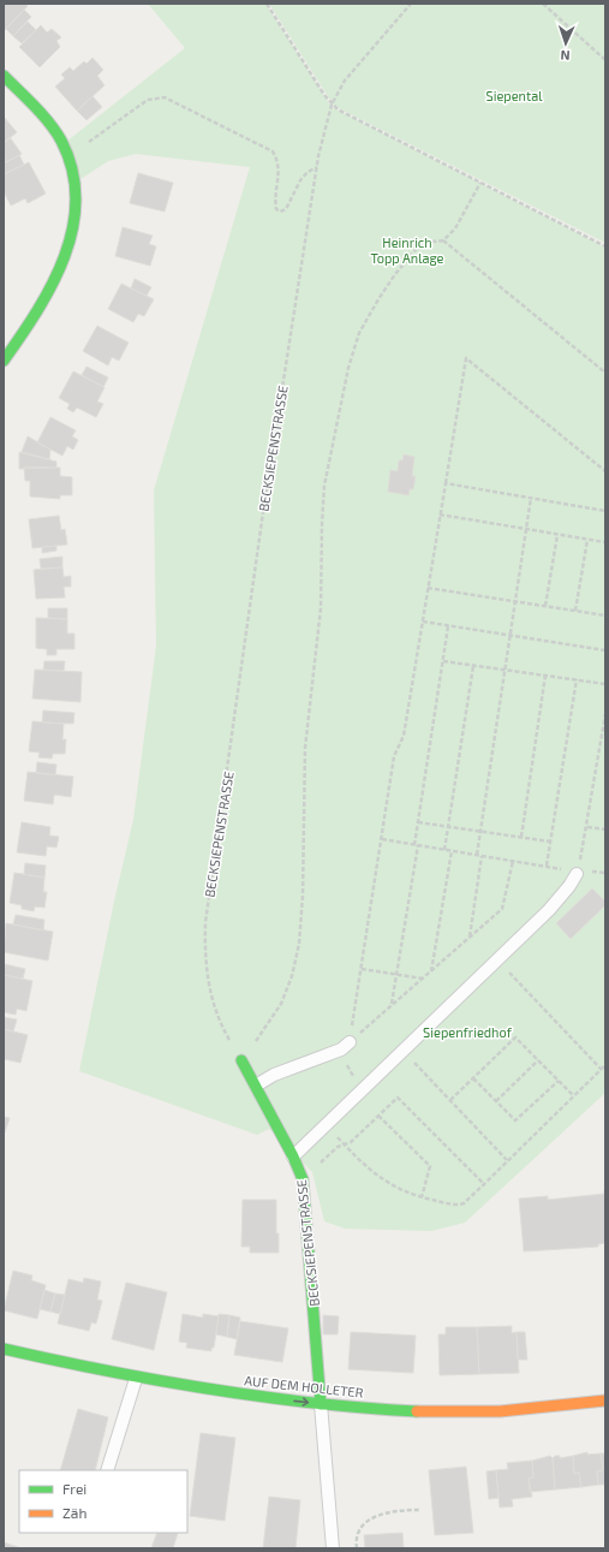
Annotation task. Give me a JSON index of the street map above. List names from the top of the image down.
{
  "streets": {
    "street": ["BECKSIEPENSTRASSE", "AUF DEM HOLLETER"]
  },
  "crossings": [
    ["BECKSIEPENSTRASSE", "AUF DEM HOLLETER"]
  ],
  "parks": ["Siepental", "Heinrich Topp Anlage", "Siepenfriedhof"],
  "legend": ["Frei", "Zäh"],
  "north": "bottom"
}
